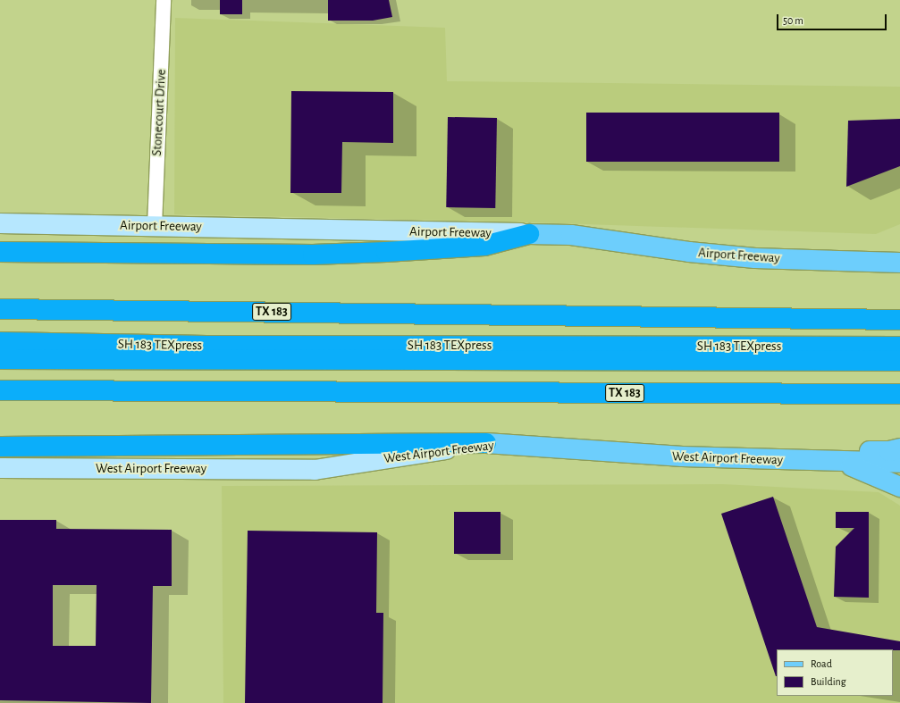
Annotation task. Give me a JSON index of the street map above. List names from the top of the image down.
{
  "streets": {
    "highway": ["TX 183", "SH 183 TEXpress"],
    "main road": ["Airport Freeway", "West Airport Freeway"],
    "street": ["Stonecourt Drive"]
  },
  "crossings": [
    ["Stonecourt Drive", "Airport Freeway"]
  ],
  "legend": ["Road", "Building"],
  "scale_bar": "50 m"
}
